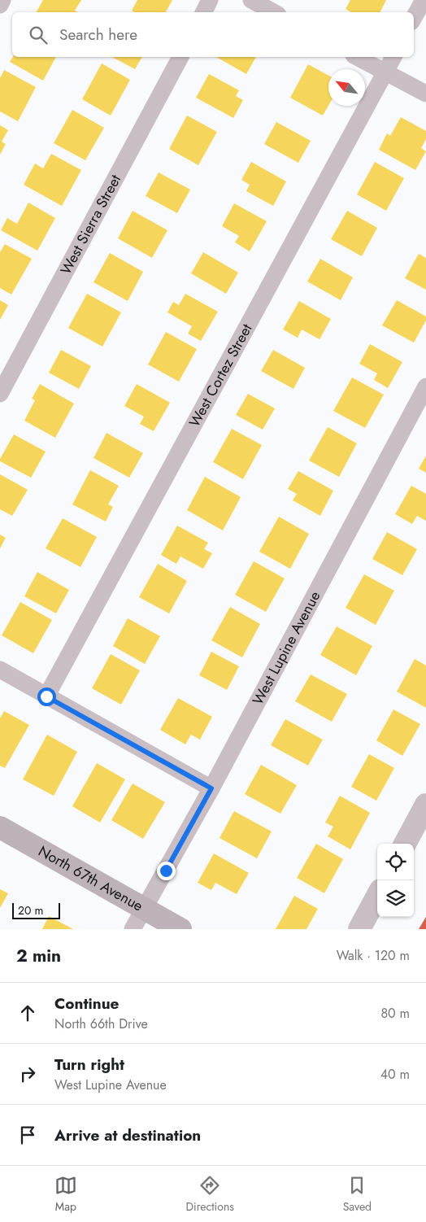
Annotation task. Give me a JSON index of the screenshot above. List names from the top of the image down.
{
  "streets": {
    "main road": ["North 67th Avenue"],
    "street": ["West Sierra Street", "West Cortez Street", "West Lupine Avenue"]
  },
  "crossings": [
    ["West Lupine Avenue", "North 67th Avenue"]
  ],
  "scale_bar": "20 m",
  "north": "top left",
  "page": {
    "search": "Search here",
    "scale": "20 m",
    "heading": ["2 min", "Walk · 120 m"],
    "list": [
      ["Continue", "North 66th Drive", "80 m"],
      ["Turn right", "West Lupine Avenue", "40 m"],
      "Arrive at destination"
    ],
    "nav": ["Map", "Directions", "Saved"]
  }
}
